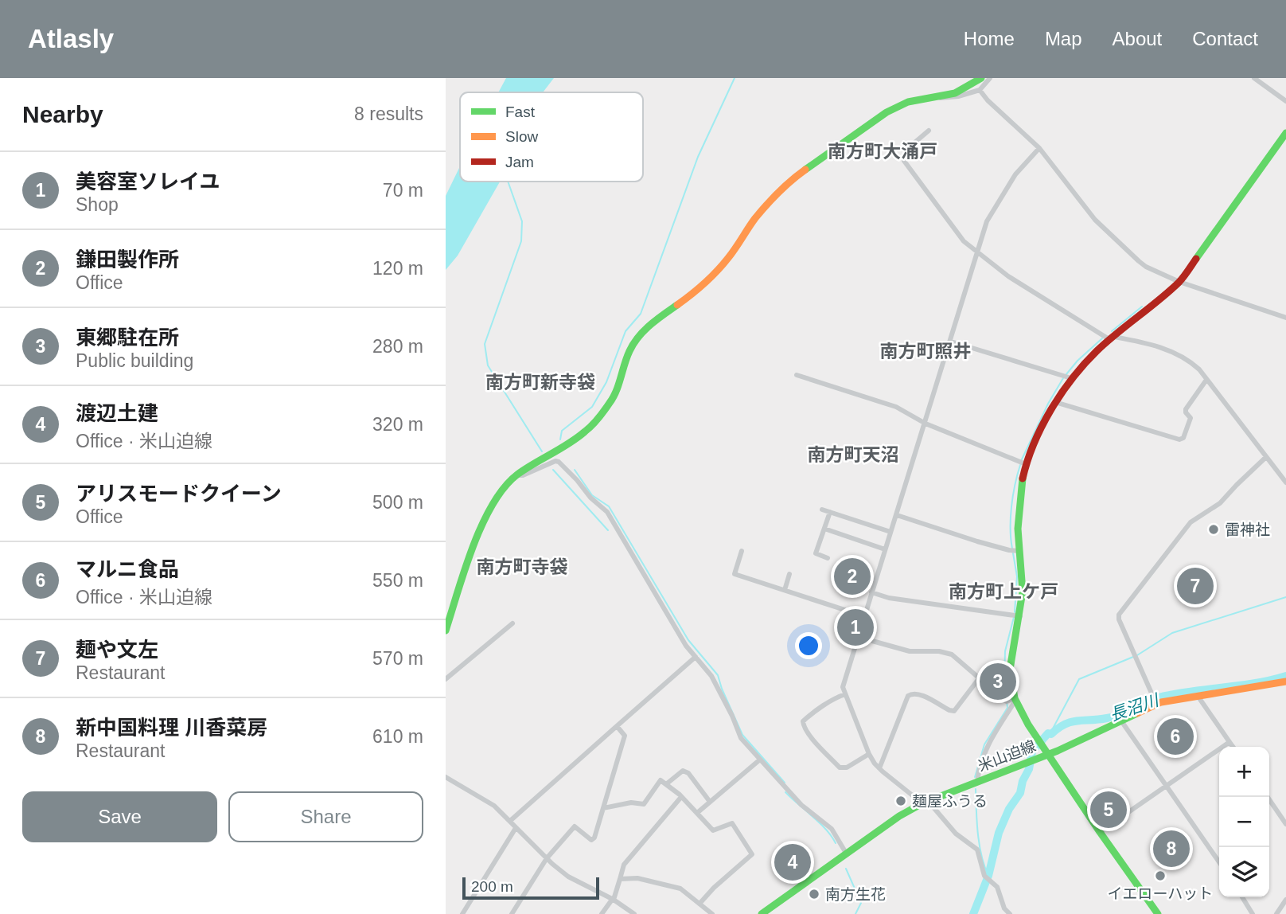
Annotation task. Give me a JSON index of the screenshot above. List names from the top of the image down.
{
  "streets": {
    "street": ["米山迫線"]
  },
  "districts": [
    "南方町大涌戸",
    "南方町照井",
    "南方町新寺袋",
    "南方町天沼",
    "南方町寺袋",
    "南方町上ケ戸"
  ],
  "water": ["長沼川"],
  "places": [
    "雷神社",
    "麺屋ふうる",
    "イエローハット",
    "南方生花"
  ],
  "legend": ["Fast", "Slow", "Jam"],
  "scale_bar": "200 m",
  "page": {
    "header": "Atlasly",
    "nav": [
      "Home",
      "Map",
      "About",
      "Contact"
    ],
    "heading": ["Nearby", "8 results"],
    "list": [
      {
        "mark": "1",
        "name": "美容室ソレイユ",
        "note": "Shop",
        "value": "70 m"
      },
      {
        "mark": "2",
        "name": "鎌田製作所",
        "note": "Office",
        "value": "120 m"
      },
      {
        "mark": "3",
        "name": "東郷駐在所",
        "note": "Public building",
        "value": "280 m"
      },
      {
        "mark": "4",
        "name": "渡辺土建",
        "note": "Office · 米山迫線",
        "value": "320 m"
      },
      {
        "mark": "5",
        "name": "アリスモードクイーン",
        "note": "Office",
        "value": "500 m"
      },
      {
        "mark": "6",
        "name": "マルニ食品",
        "note": "Office · 米山迫線",
        "value": "550 m"
      },
      {
        "mark": "7",
        "name": "麺や文左",
        "note": "Restaurant",
        "value": "570 m"
      },
      {
        "mark": "8",
        "name": "新中国料理 川香菜房",
        "note": "Restaurant",
        "value": "610 m"
      }
    ],
    "pins": [
      "2",
      "7",
      "1",
      "3",
      "6",
      "5",
      "8",
      "4"
    ],
    "map_buttons": ["+", "−"],
    "buttons": ["Save", "Share"],
    "scale": "200 m"
  }
}
